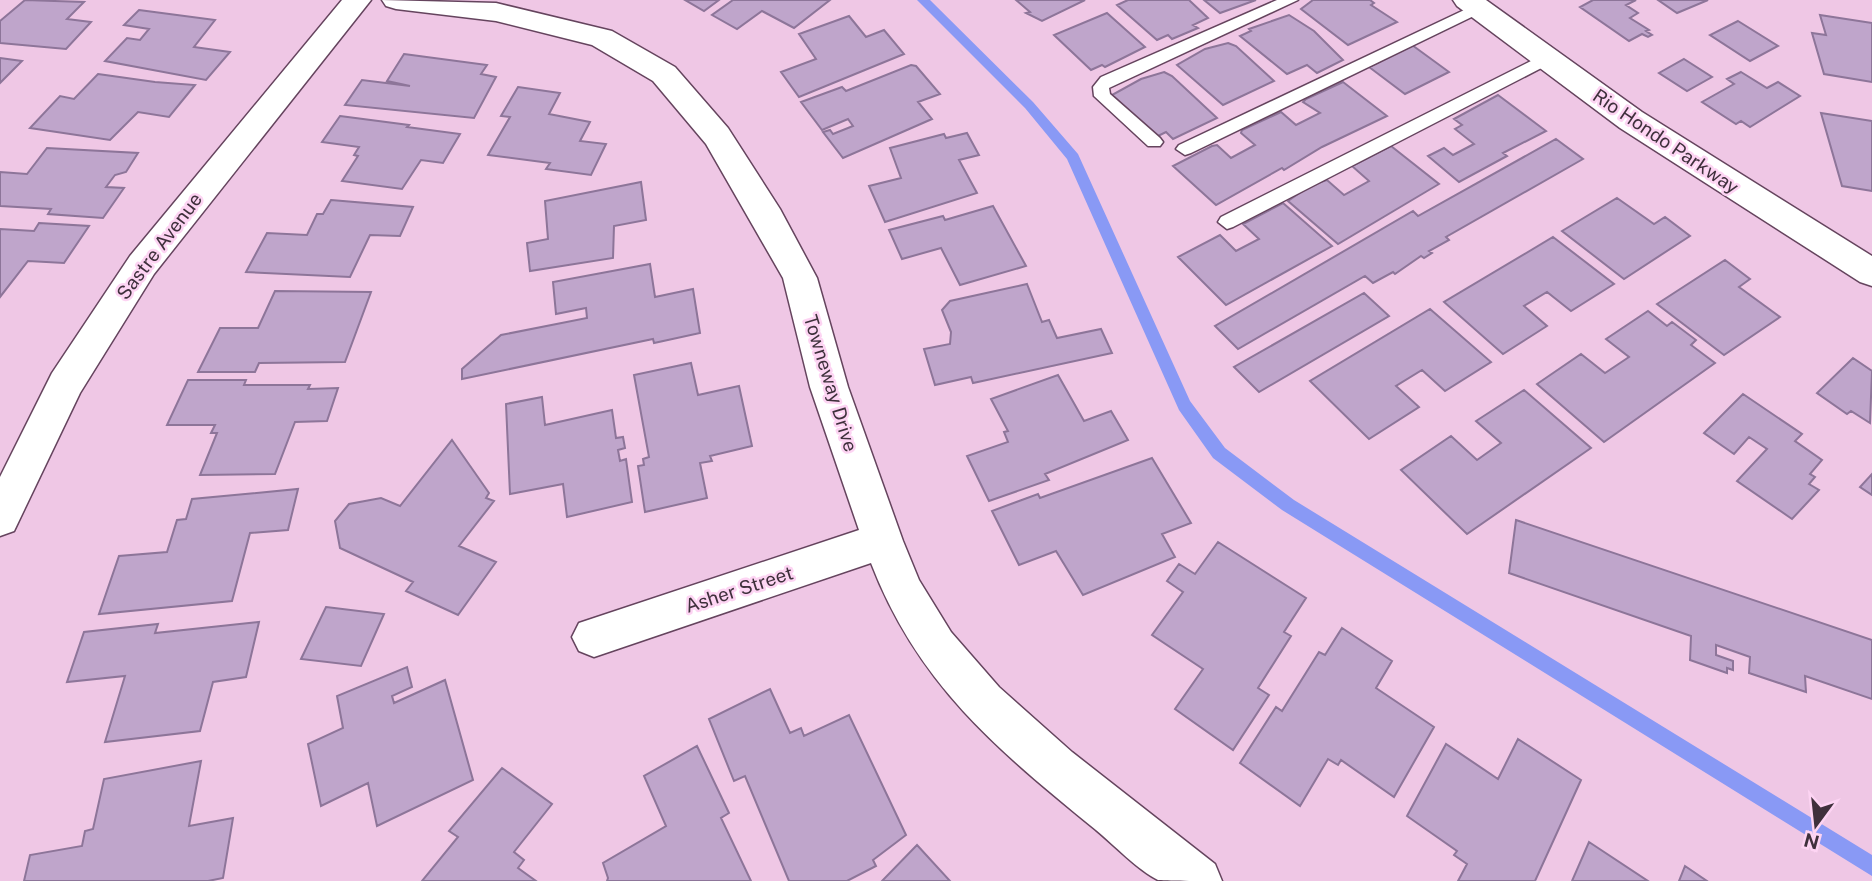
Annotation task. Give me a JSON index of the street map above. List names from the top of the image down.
{
  "streets": {
    "street": [
      "Rio Hondo Parkway",
      "Sastre Avenue",
      "Towneway Drive",
      "Asher Street"
    ]
  },
  "crossings": [
    ["Towneway Drive", "Asher Street"]
  ],
  "north": "bottom"
}
